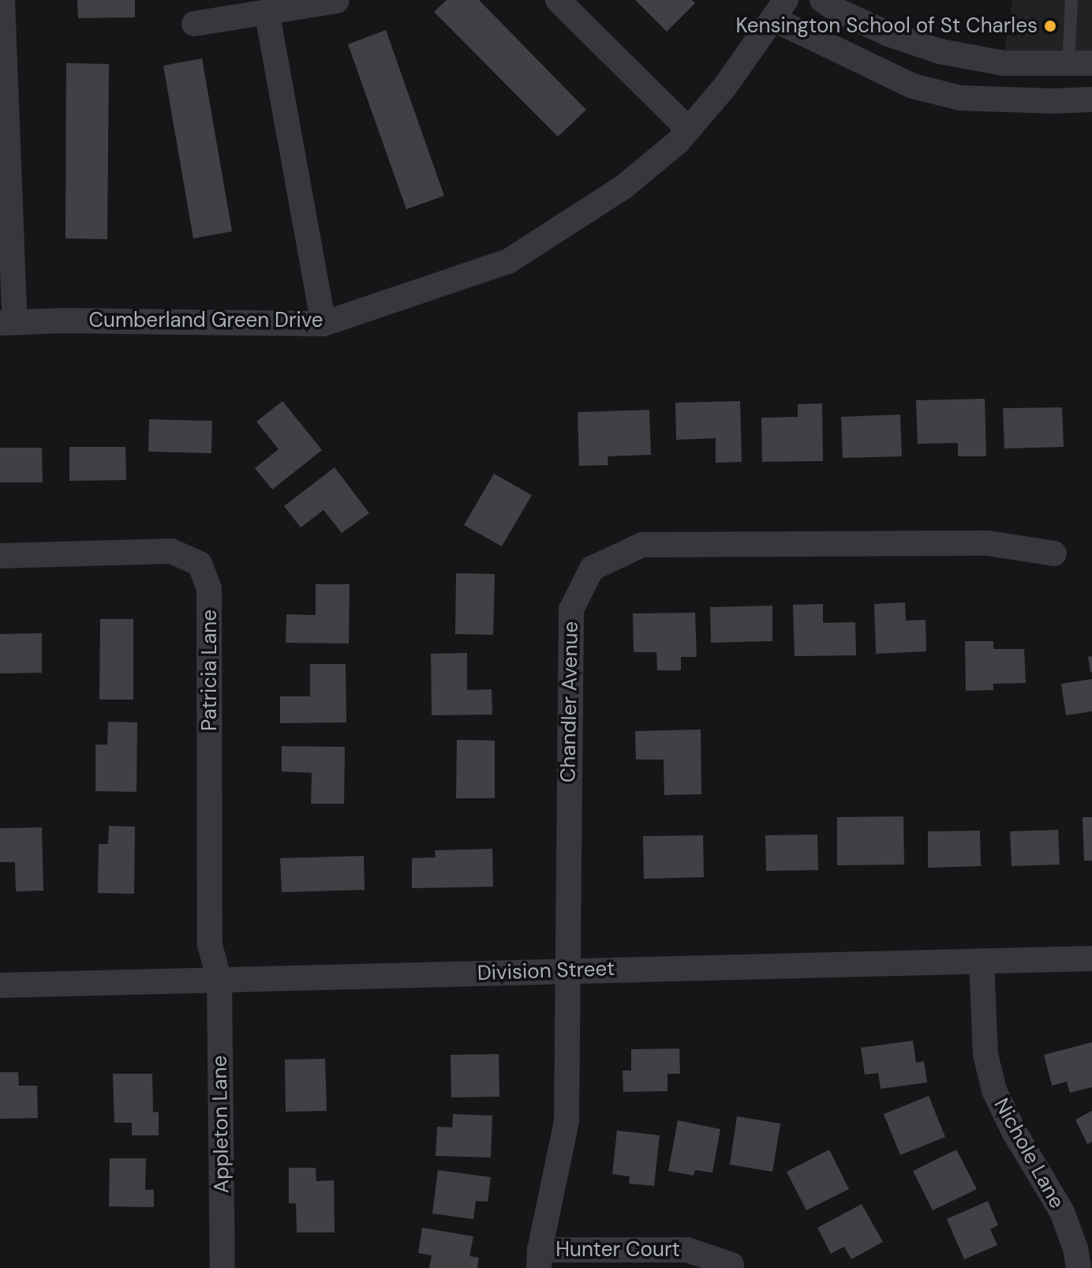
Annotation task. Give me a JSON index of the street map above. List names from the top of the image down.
{
  "streets": {
    "street": [
      "Cumberland Green Drive",
      "Patricia Lane",
      "Chandler Avenue",
      "Division Street",
      "Appleton Lane",
      "Nichole Lane",
      "Hunter Court"
    ]
  },
  "crossings": [
    ["Patricia Lane", "Division Street"],
    ["Patricia Lane", "Appleton Lane"],
    ["Chandler Avenue", "Division Street"],
    ["Chandler Avenue", "Hunter Court"],
    ["Division Street", "Appleton Lane"],
    ["Division Street", "Nichole Lane"]
  ],
  "places": ["Kensington School of St Charles"]
}
